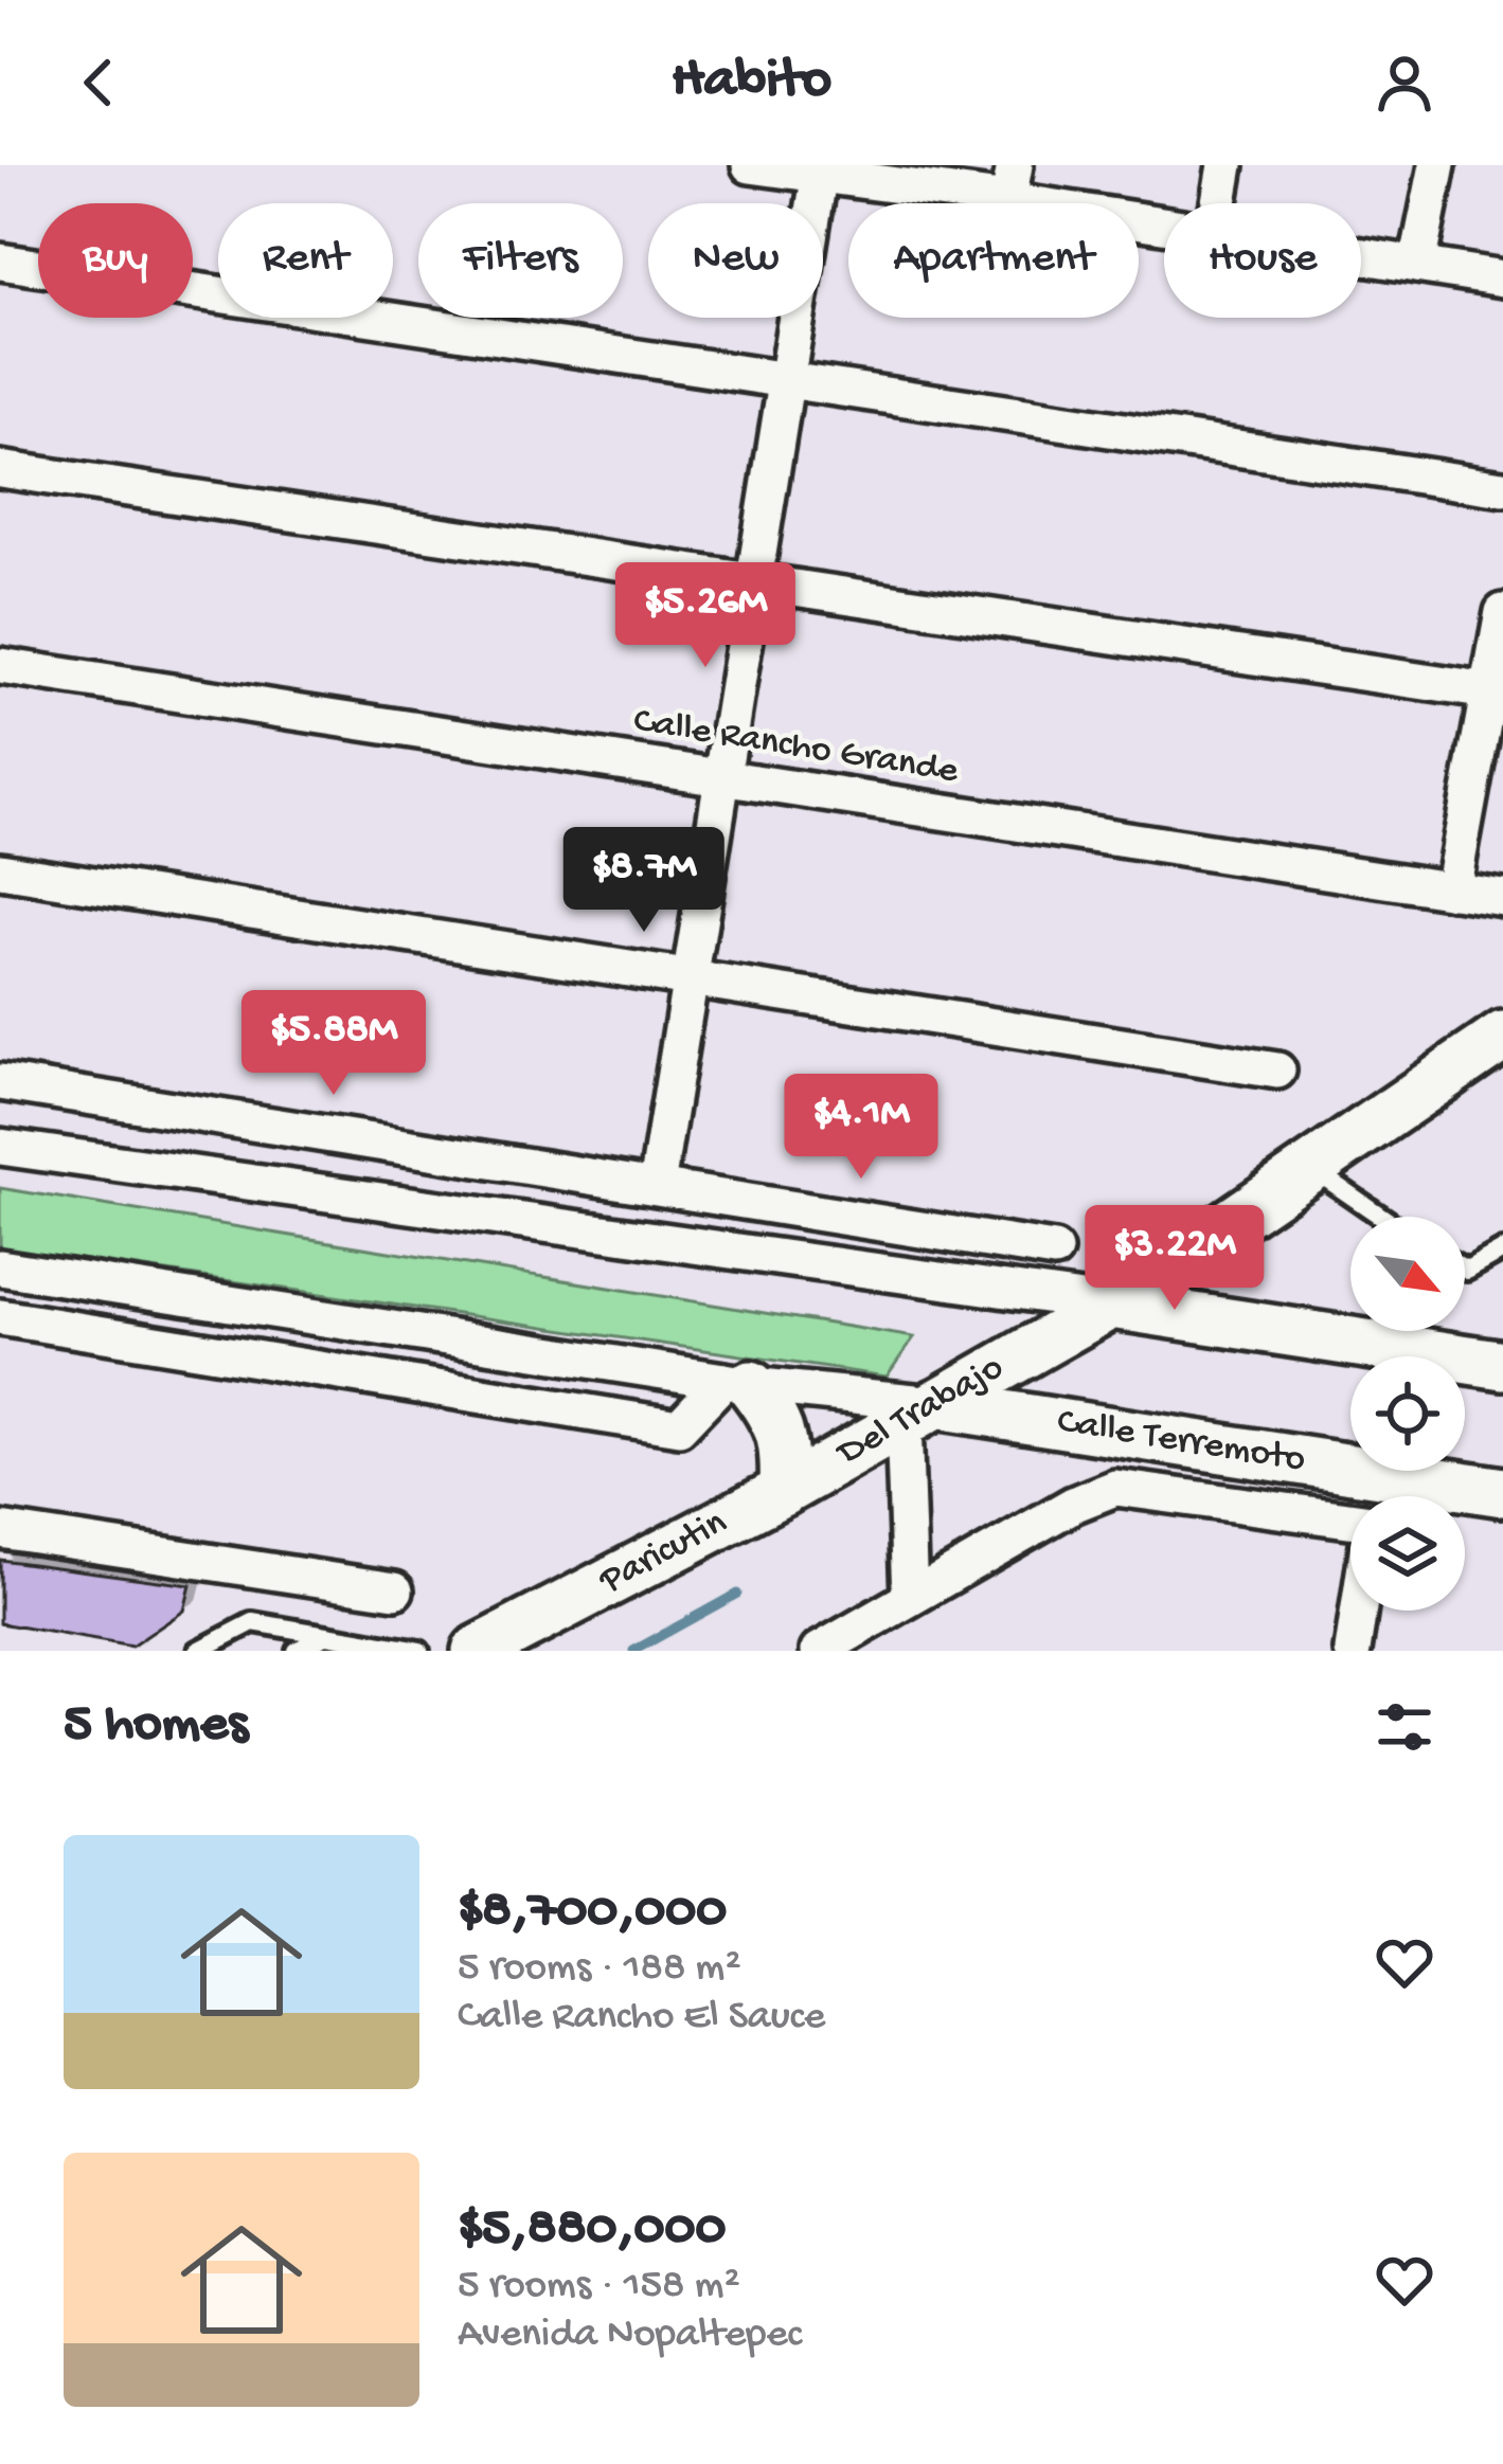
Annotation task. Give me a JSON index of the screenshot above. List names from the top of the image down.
{
  "streets": {
    "main road": ["Del Trabajo", "Calle Terremoto", "Paricutin"],
    "street": ["Calle Rancho Grande"]
  },
  "crossings": [
    ["Del Trabajo", "Calle Terremoto"],
    ["Del Trabajo", "Paricutin"]
  ],
  "north": "bottom right",
  "page": {
    "header": "Habito",
    "chip": [
      "Buy",
      "Rent",
      "Filters",
      "New",
      "Apartment",
      "House"
    ],
    "price": [
      "$5.26M",
      "$8.7M",
      "$5.88M",
      "$4.1M",
      "$3.22M"
    ],
    "heading": "5 homes",
    "list": [
      {
        "name": "$8,700,000",
        "note": "5 rooms · 188 m² · Calle Rancho El Sauce"
      },
      {
        "name": "$5,880,000",
        "note": "5 rooms · 158 m² · Avenida Nopaltepec"
      }
    ]
  }
}
